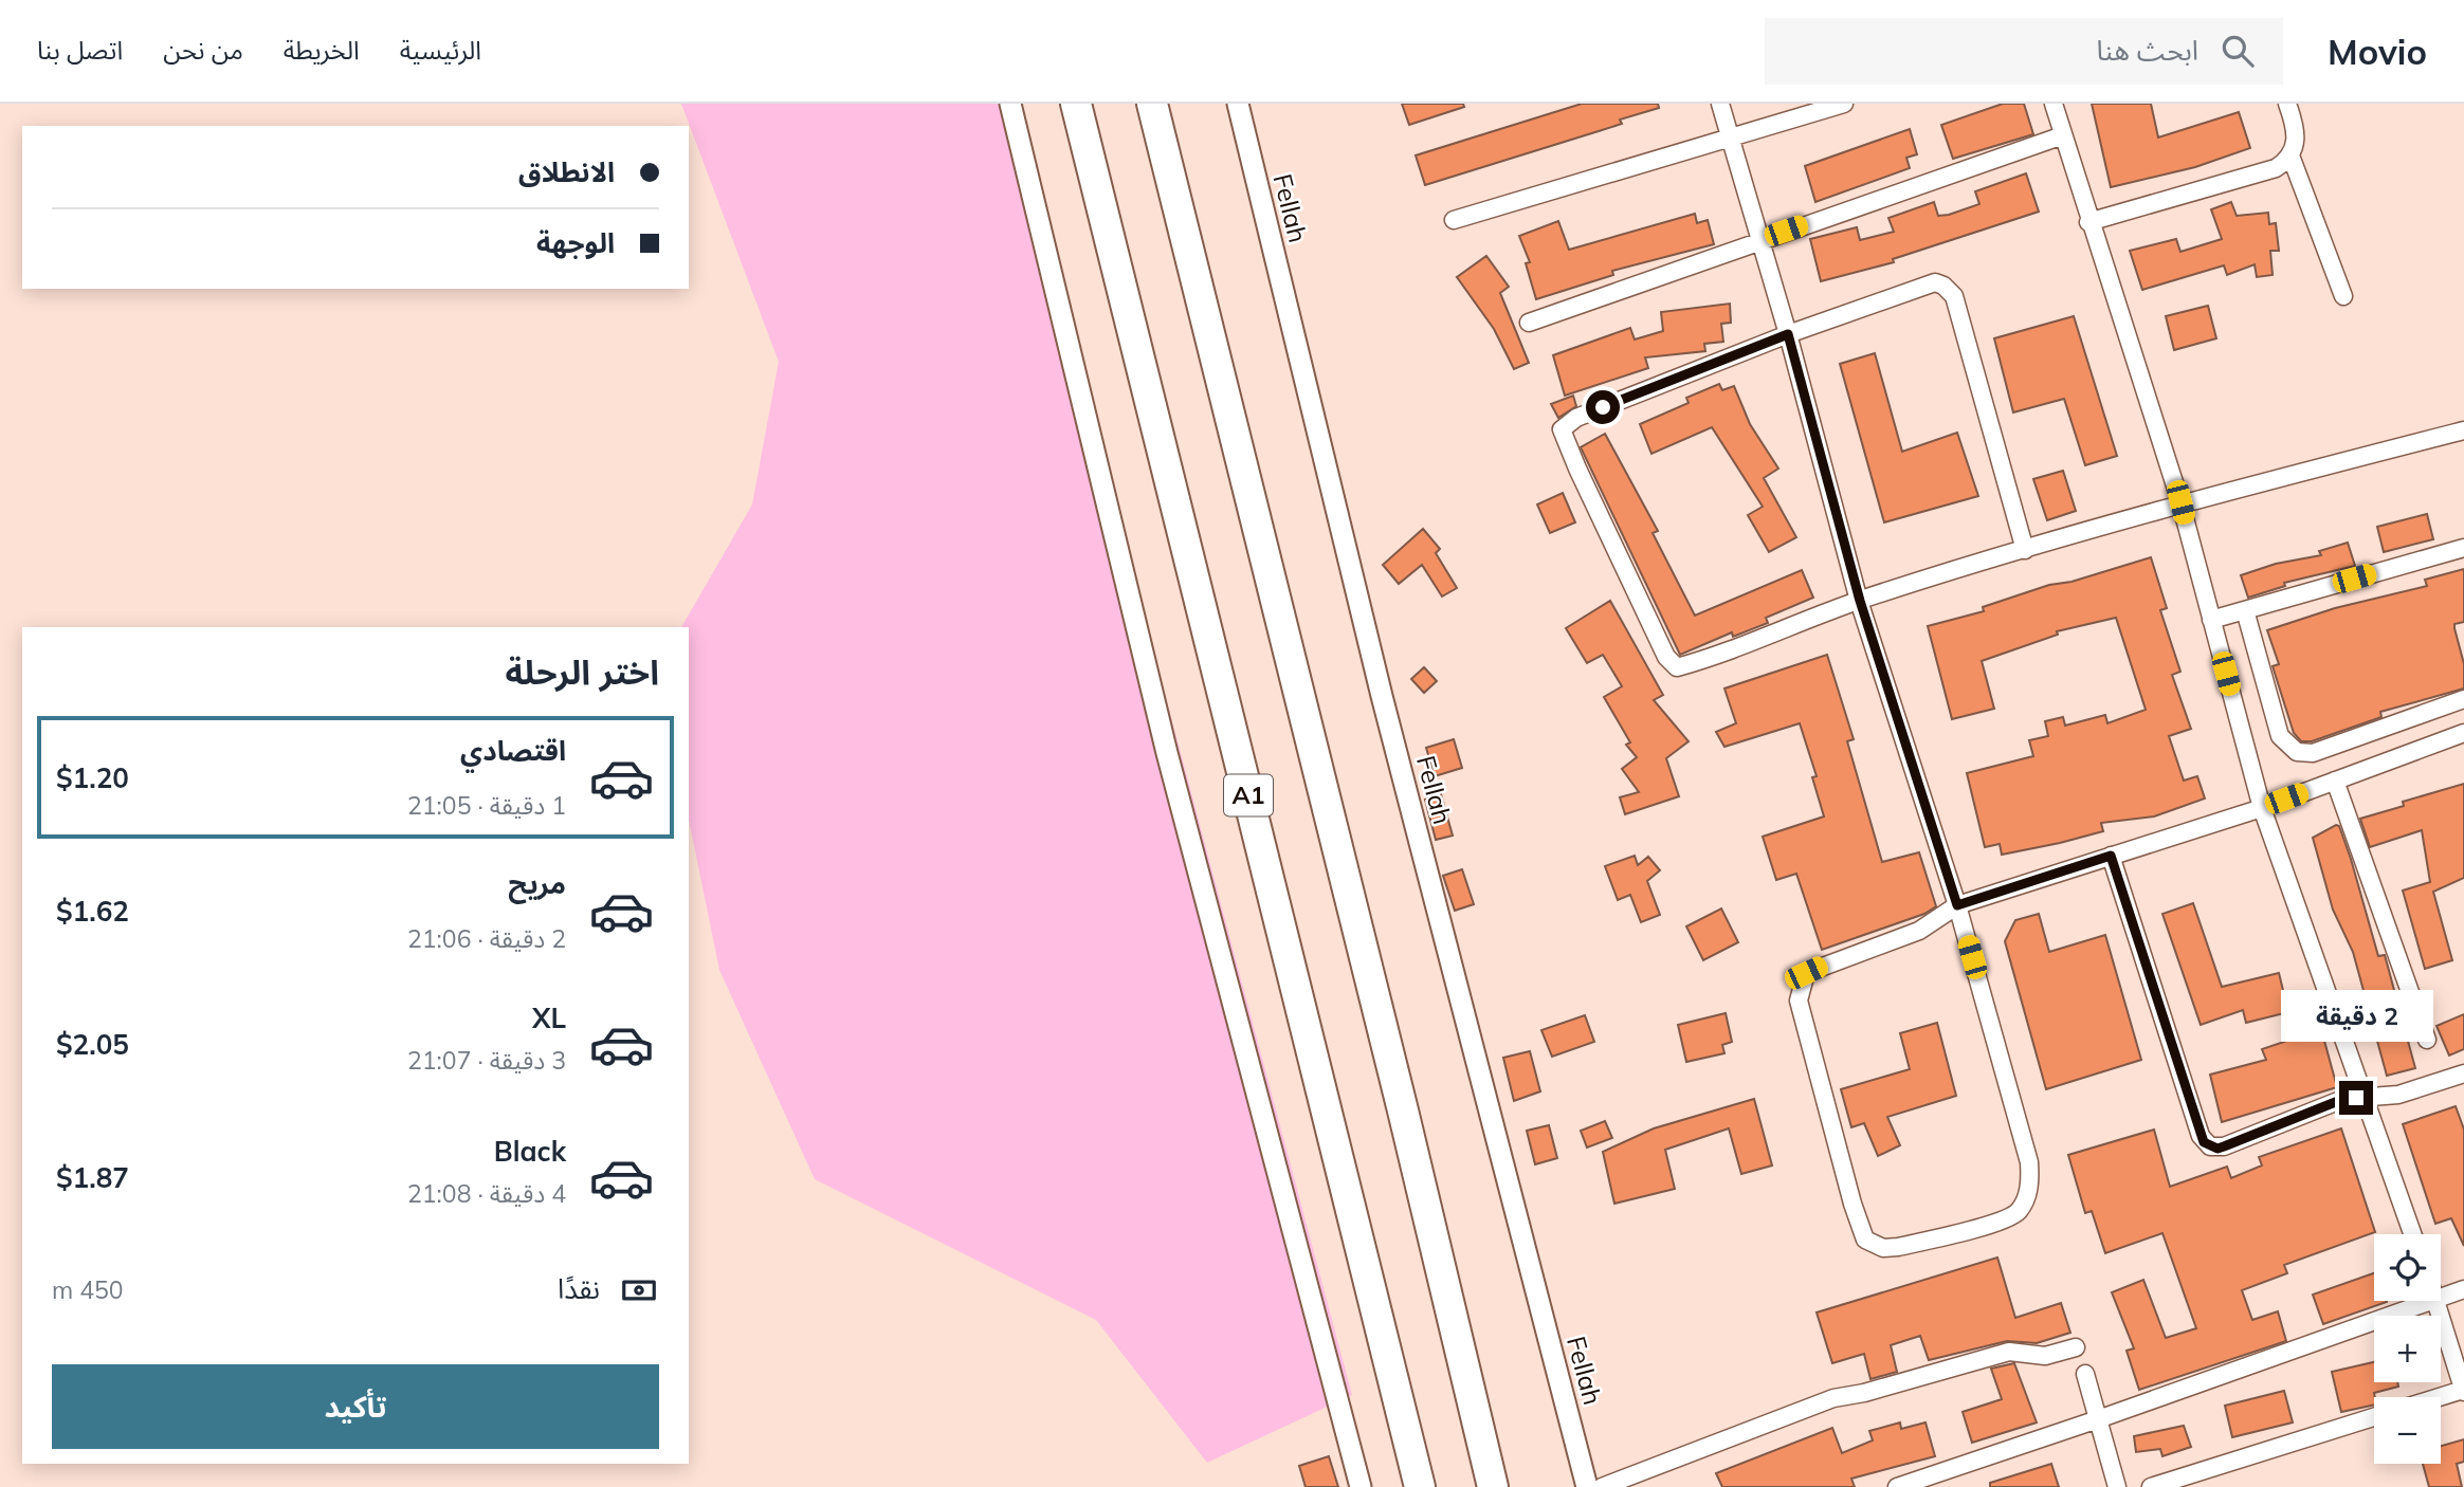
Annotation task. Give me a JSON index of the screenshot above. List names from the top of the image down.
{
  "streets": {
    "highway": ["A1"],
    "street": ["Fellah"]
  },
  "page": {
    "header": "Movio",
    "search": "ابحث هنا",
    "nav": [
      "الرئيسية",
      "الخريطة",
      "من نحن",
      "اتصل بنا"
    ],
    "banner": ["الانطلاق", "الوجهة"],
    "heading": "اختر الرحلة",
    "list": [
      {
        "name": "اقتصادي",
        "note": "1 دقيقة · 21:05",
        "value": "$1.20"
      },
      {
        "name": "مريح",
        "note": "2 دقيقة · 21:06",
        "value": "$1.62"
      },
      {
        "name": "XL",
        "note": "3 دقيقة · 21:07",
        "value": "$2.05"
      },
      {
        "name": "Black",
        "note": "4 دقيقة · 21:08",
        "value": "$1.87"
      }
    ],
    "bubble": "2 دقيقة",
    "map_buttons": ["+", "−"],
    "pay": ["نقدًا", "450 m"],
    "buttons": "تأكيد"
  }
}
